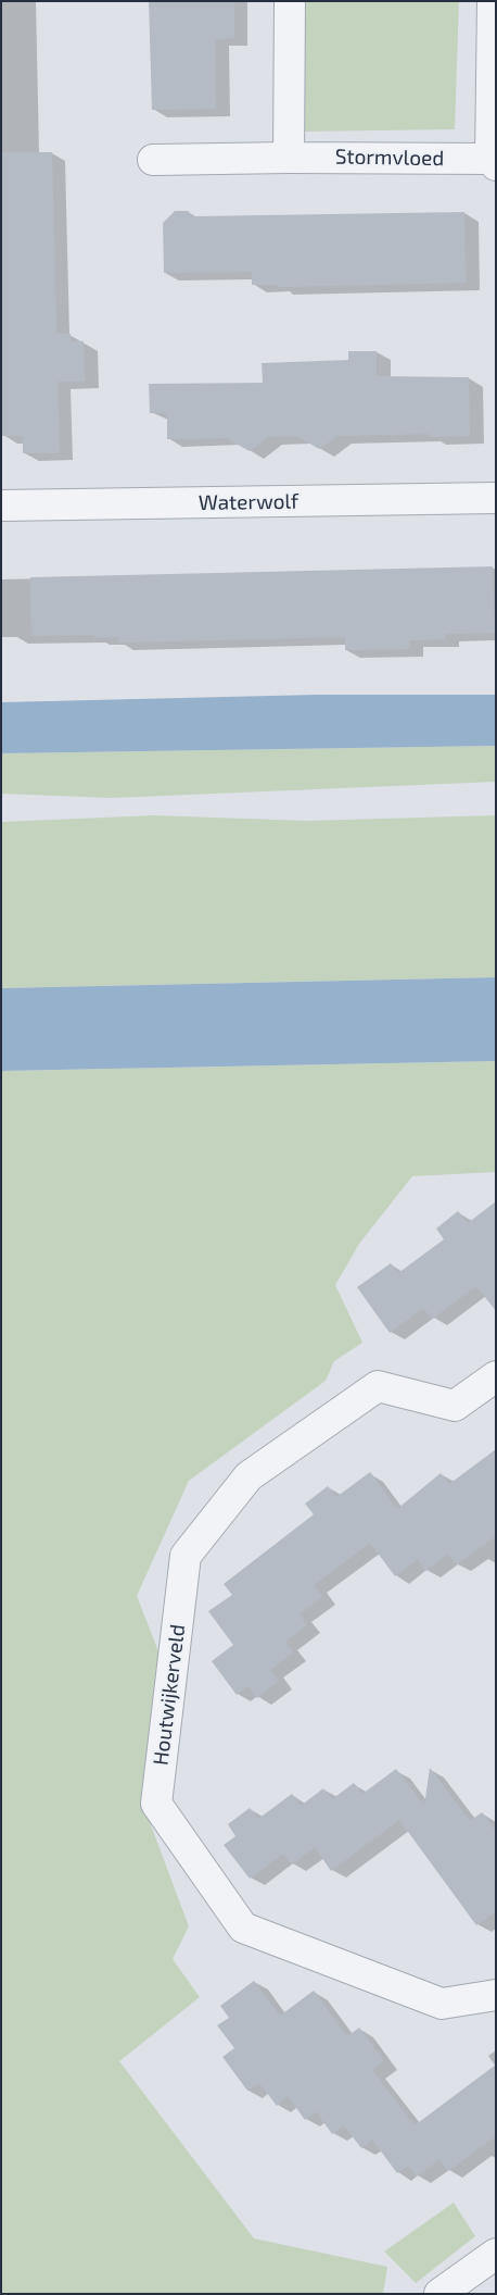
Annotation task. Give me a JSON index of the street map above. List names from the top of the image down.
{
  "streets": {
    "street": ["Stormvloed", "Waterwolf", "Houtwijkerveld"]
  }
}
